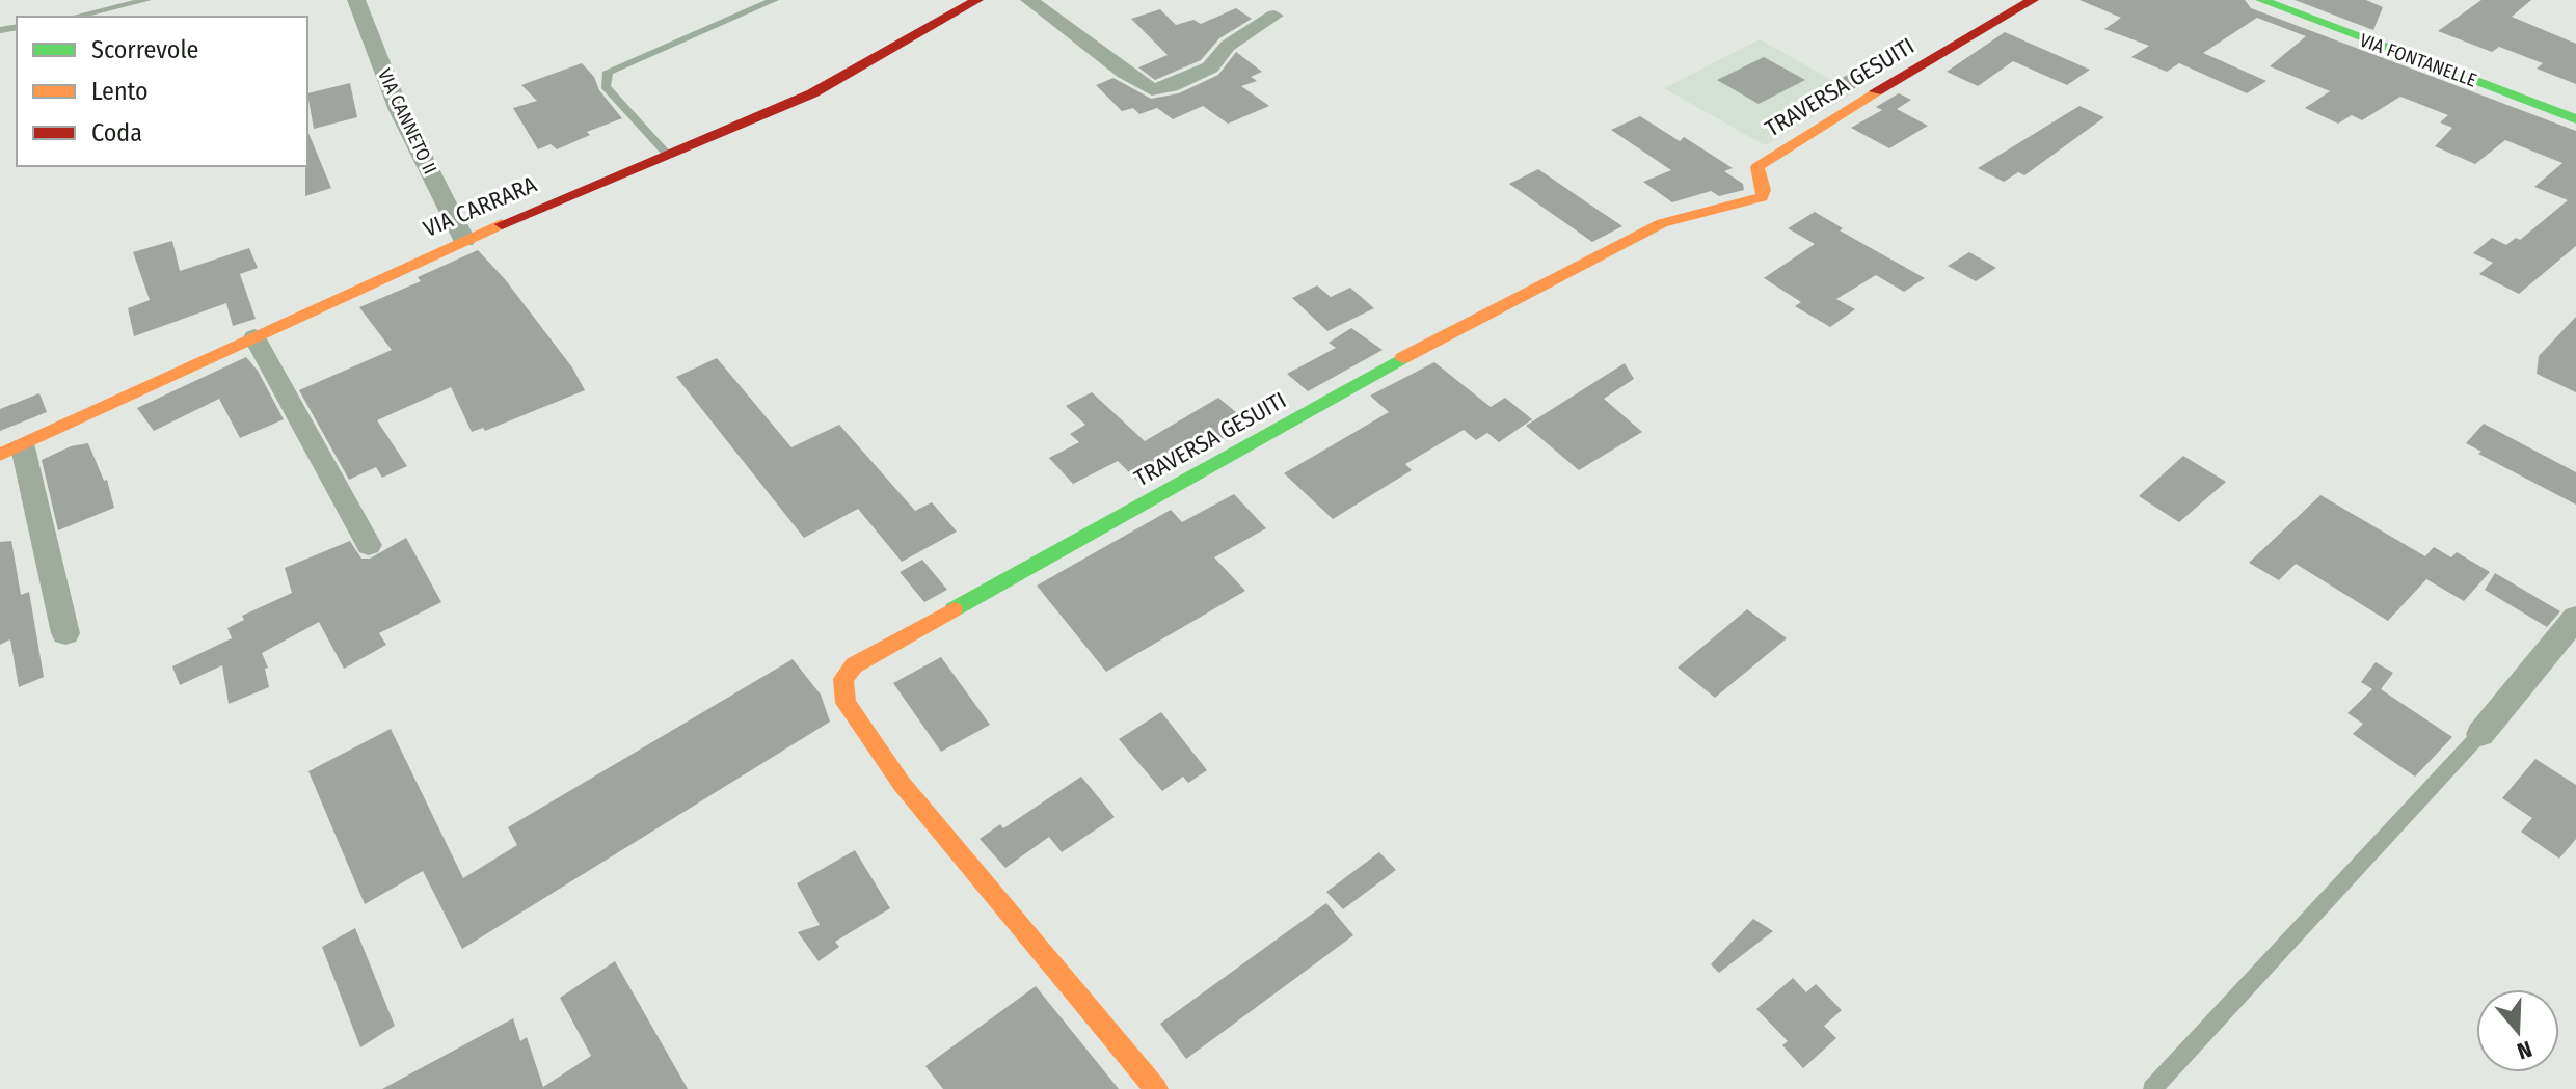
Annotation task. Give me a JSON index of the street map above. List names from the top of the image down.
{
  "streets": {
    "street": [
      "VIA FONTANELLE",
      "TRAVERSA GESUITI",
      "VIA CANNETO II",
      "VIA CARRARA"
    ]
  },
  "crossings": [
    ["VIA CANNETO II", "VIA CARRARA"]
  ],
  "legend": ["Scorrevole", "Lento", "Coda"],
  "north": "bottom"
}
